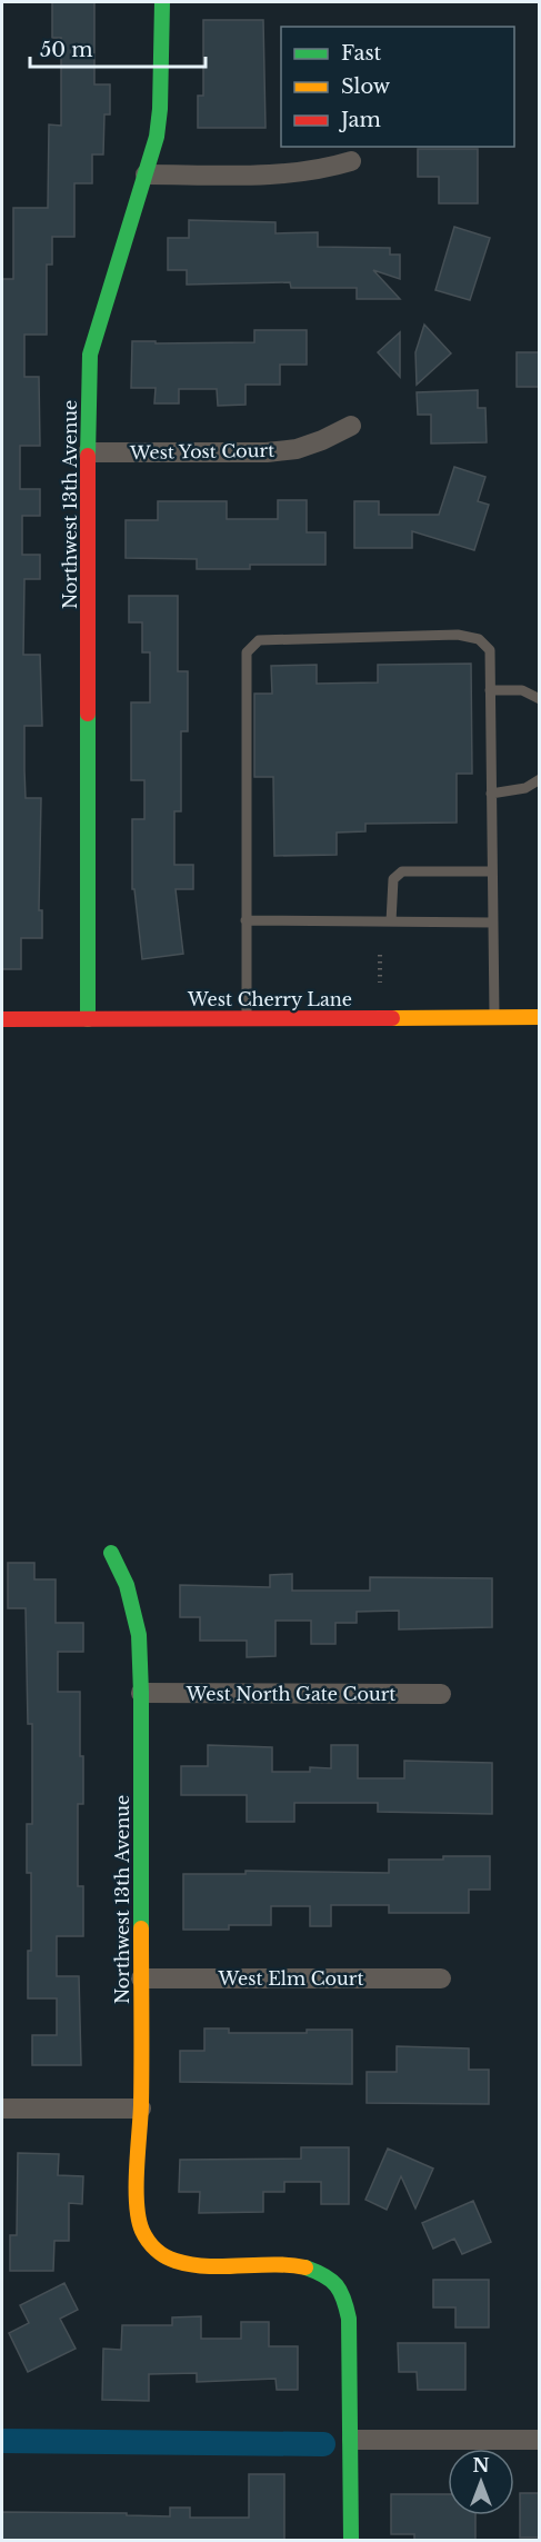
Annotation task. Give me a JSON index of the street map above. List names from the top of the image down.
{
  "streets": {
    "street": [
      "West Yost Court",
      "Northwest 13th Avenue",
      "West Cherry Lane",
      "West North Gate Court",
      "West Elm Court"
    ]
  },
  "crossings": [
    ["West Yost Court", "Northwest 13th Avenue"],
    ["Northwest 13th Avenue", "West Cherry Lane"],
    ["Northwest 13th Avenue", "West North Gate Court"],
    ["Northwest 13th Avenue", "West Elm Court"]
  ],
  "legend": ["Fast", "Slow", "Jam"],
  "scale_bar": "50 m",
  "north": "top"
}
